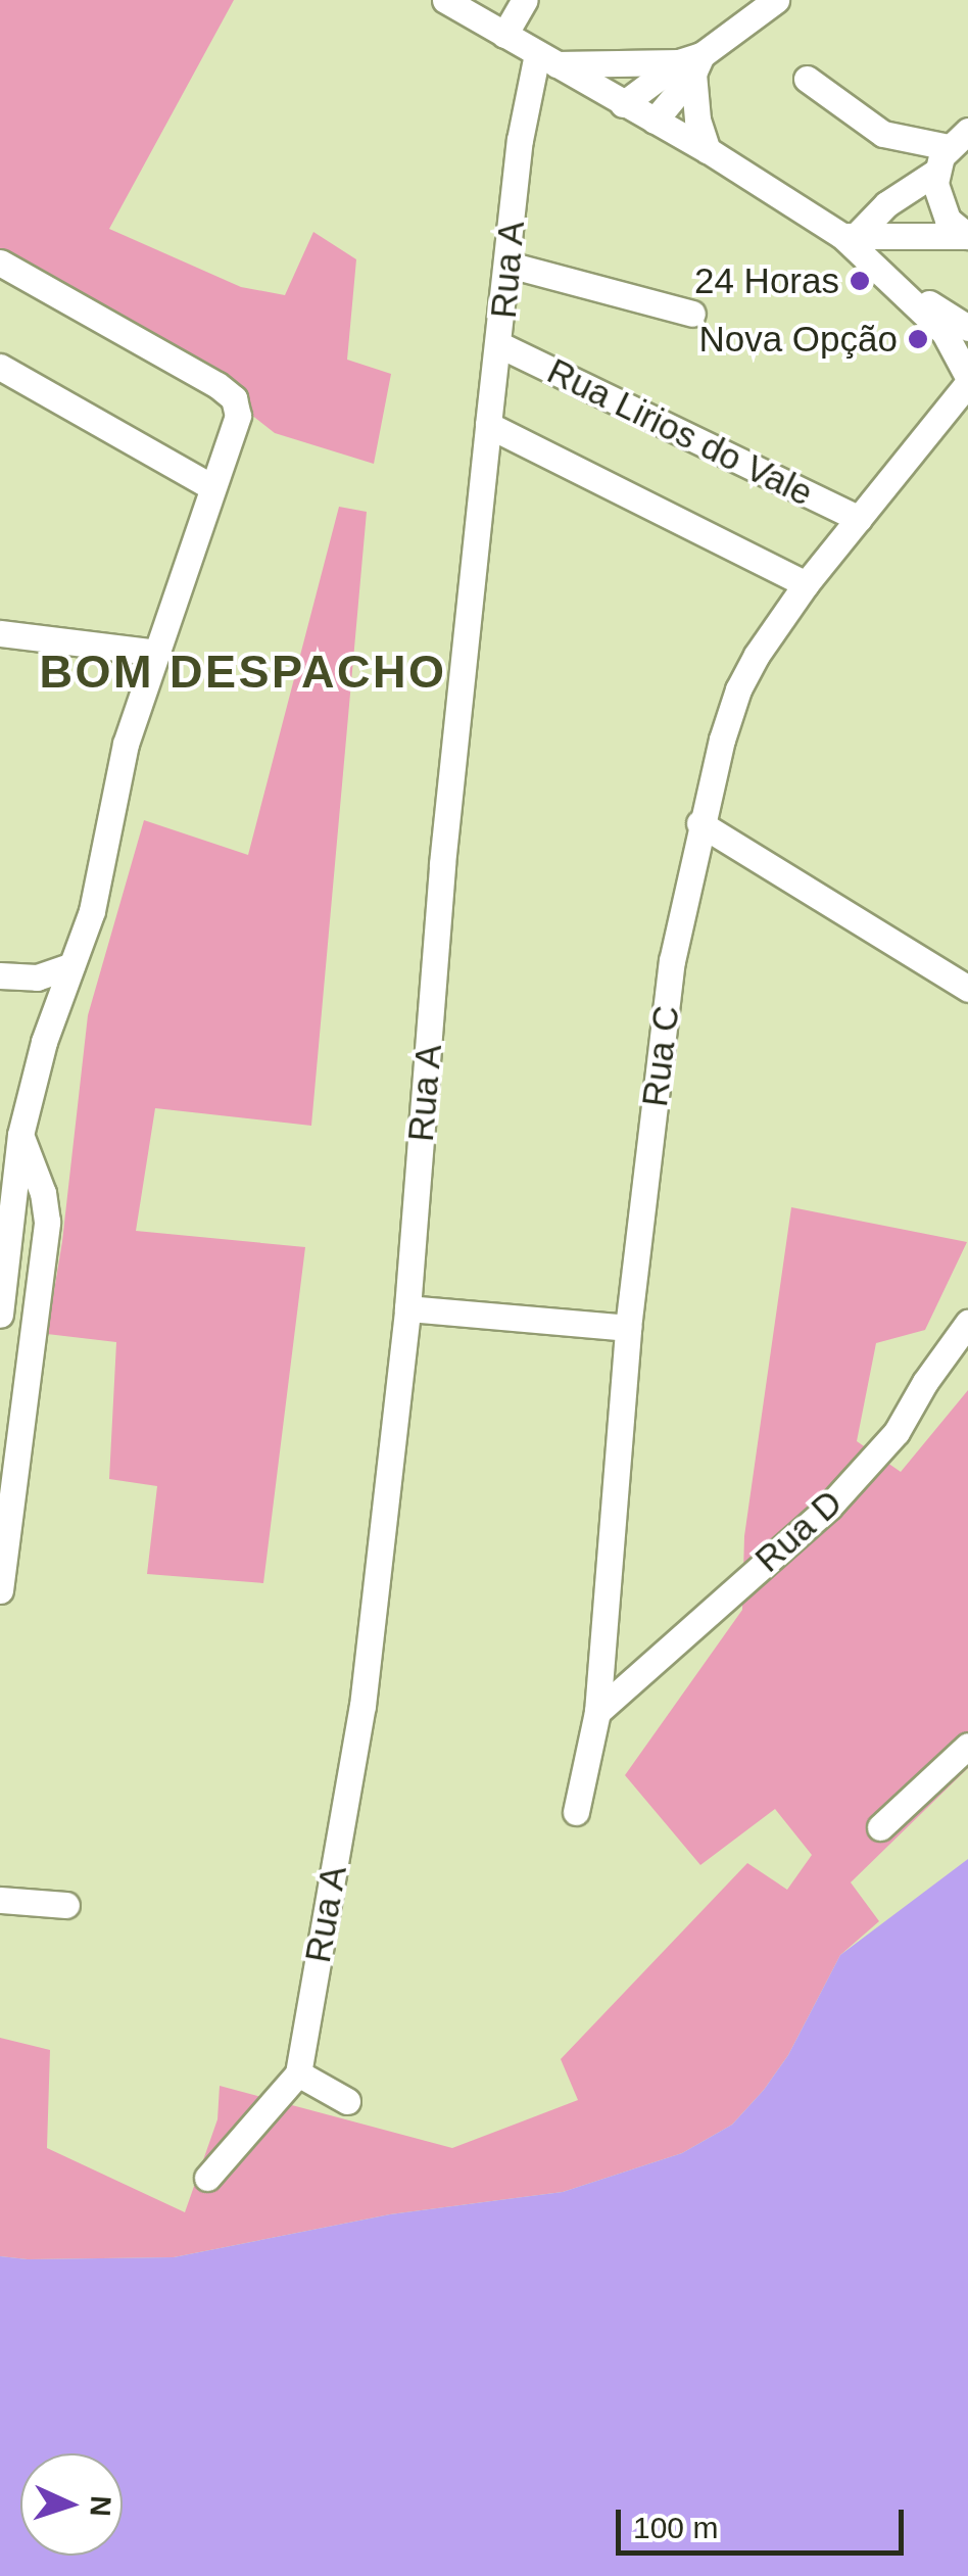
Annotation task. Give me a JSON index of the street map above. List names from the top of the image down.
{
  "streets": {
    "street": [
      "Rua A",
      "Rua Lirios do Vale",
      "Rua C",
      "Rua D"
    ]
  },
  "crossings": [
    ["Rua A", "Rua Lirios do Vale"],
    ["Rua Lirios do Vale", "Rua C"],
    ["Rua C", "Rua D"]
  ],
  "districts": ["BOM DESPACHO"],
  "places": ["24 Horas", "Nova Opção"],
  "scale_bar": "100 m",
  "north": "right"
}
